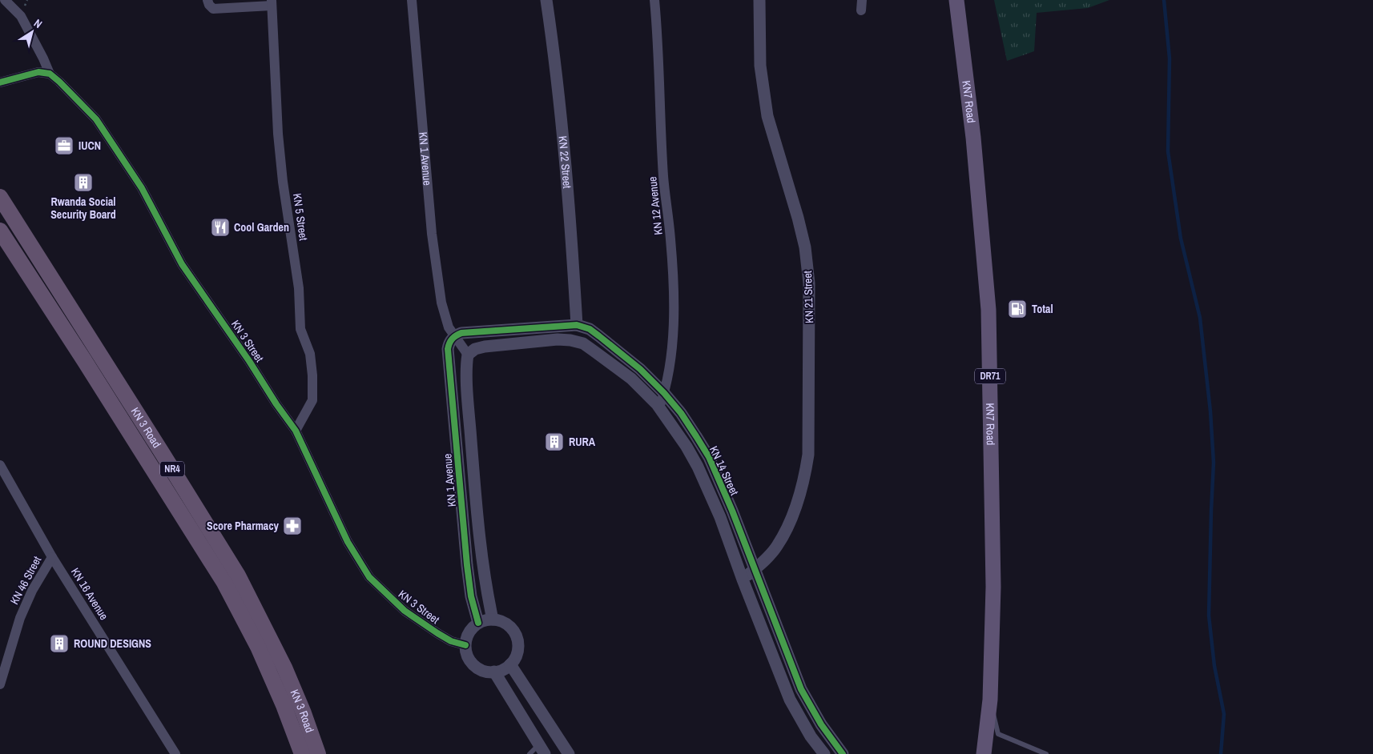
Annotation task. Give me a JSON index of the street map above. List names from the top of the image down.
{
  "streets": {
    "highway": ["KN 3 Road", "NR4"],
    "main road": ["KN7 Road", "DR71"],
    "street": [
      "KN 1 Avenue",
      "KN 22 Street",
      "KN 12 Avenue",
      "KN 5 Street",
      "KN 21 Street",
      "KN 3 Street",
      "KN 14 Street",
      "KN 46 Street",
      "KN 16 Avenue"
    ]
  },
  "crossings": [
    ["KN 1 Avenue", "KN 3 Street"],
    ["KN 1 Avenue", "KN 14 Street"],
    ["KN 22 Street", "KN 14 Street"],
    ["KN 12 Avenue", "KN 14 Street"],
    ["KN 5 Street", "KN 3 Street"],
    ["KN 21 Street", "KN 14 Street"],
    ["KN 46 Street", "KN 16 Avenue"]
  ],
  "places": {
    "office": ["IUCN"],
    "building": ["Rwanda Social Security Board", "RURA", "ROUND DESIGNS"],
    "restaurant": ["Cool Garden"],
    "fuel station": ["Total"],
    "pharmacy": ["Score Pharmacy"]
  },
  "north": "top right"
}
